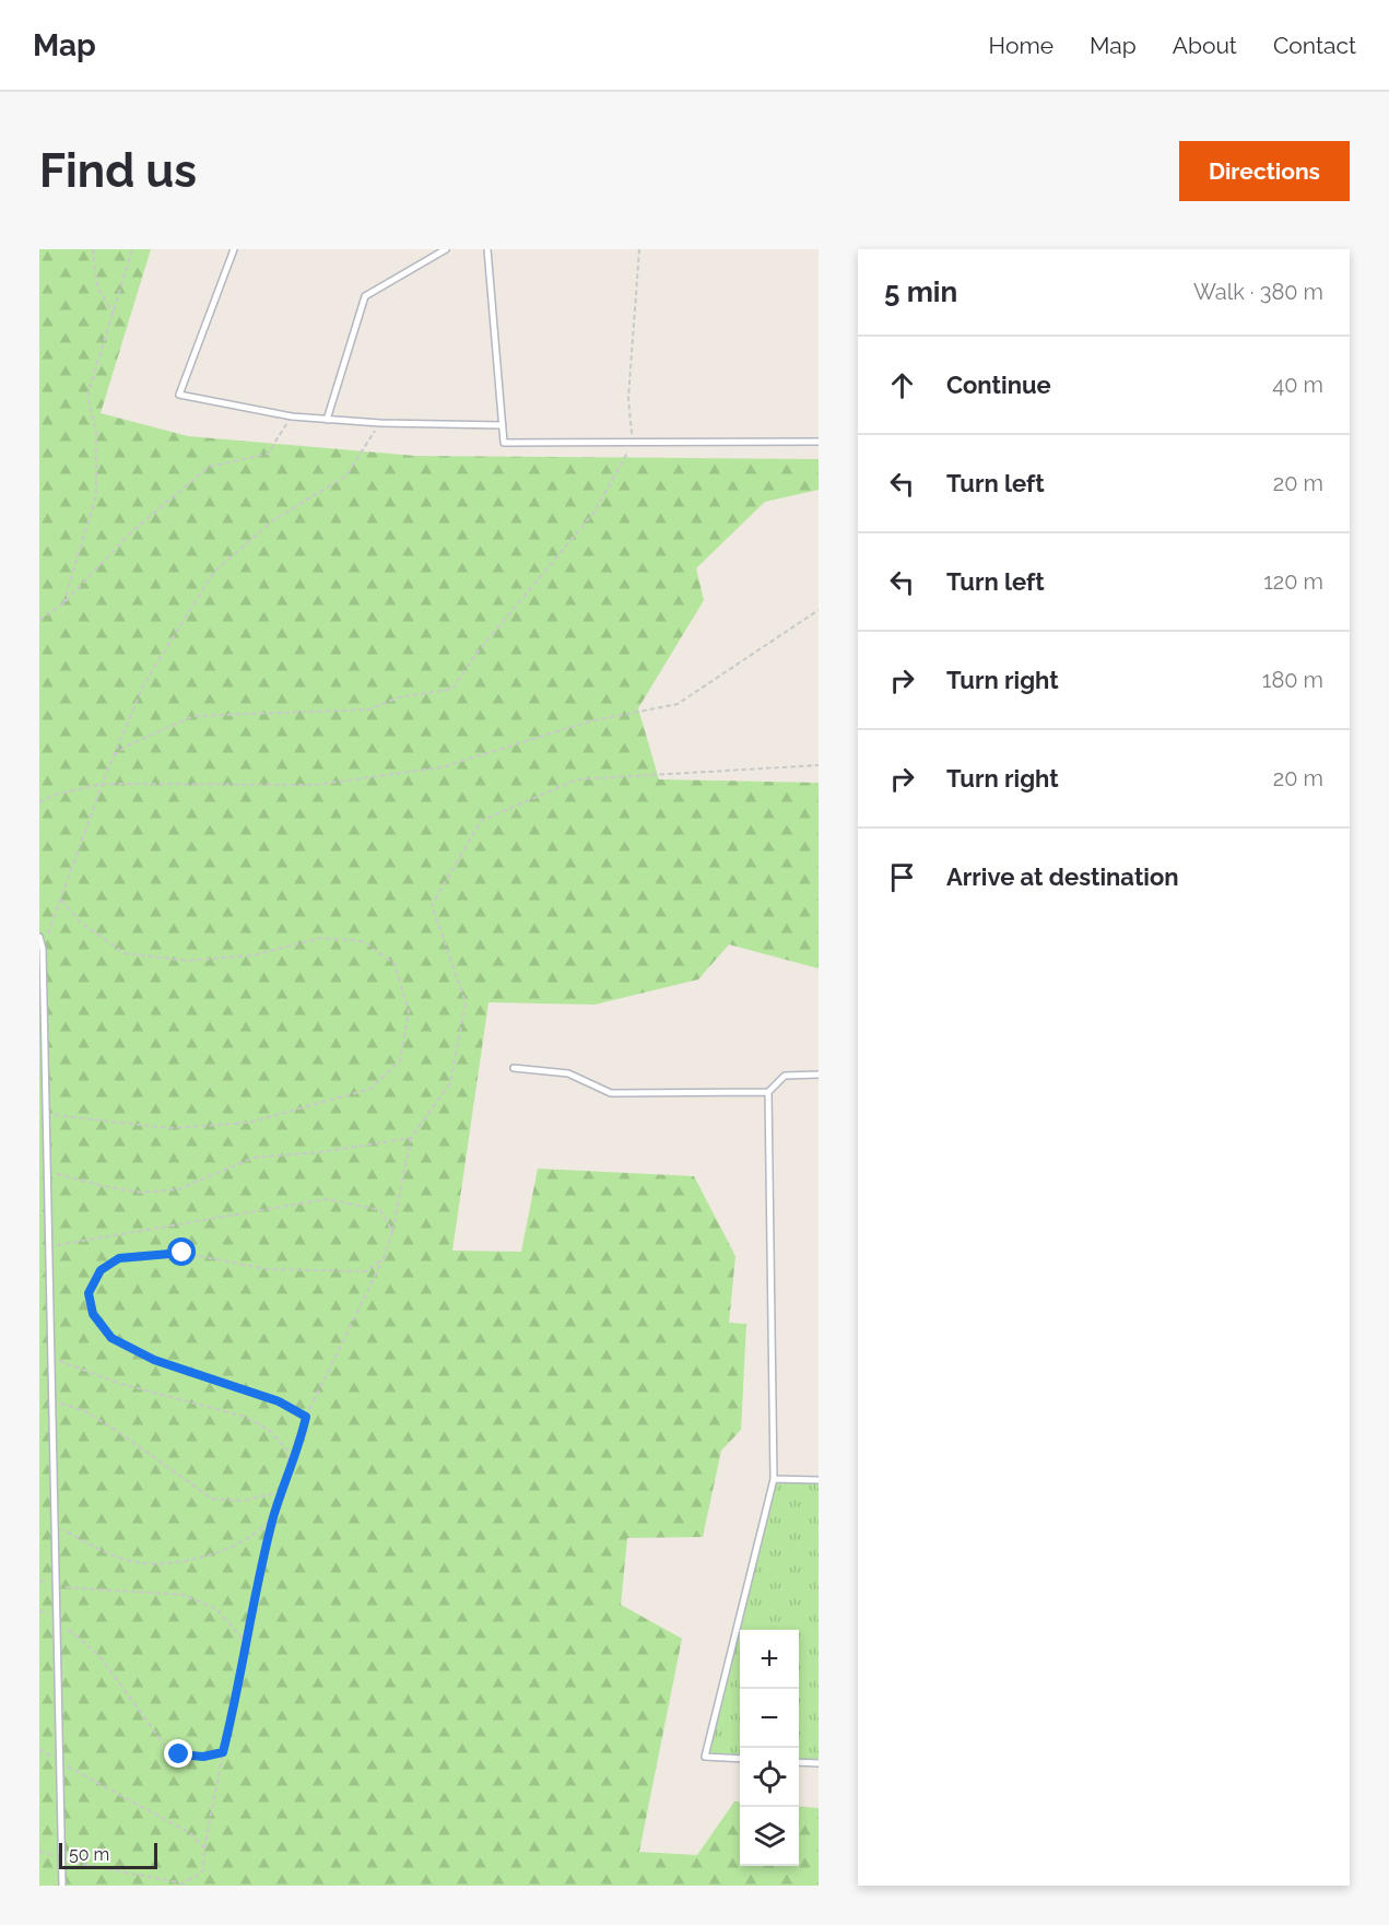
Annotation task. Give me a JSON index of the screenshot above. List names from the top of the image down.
{
  "scale_bar": "50 m",
  "page": {
    "header": "Map",
    "nav": [
      "Home",
      "Map",
      "About",
      "Contact"
    ],
    "buttons": "Directions",
    "title": "Find us",
    "heading": ["5 min", "Walk · 380 m"],
    "list": [
      ["Continue", "40 m"],
      ["Turn left", "20 m"],
      ["Turn left", "120 m"],
      ["Turn right", "180 m"],
      ["Turn right", "20 m"],
      "Arrive at destination"
    ],
    "map_buttons": ["+", "−"],
    "scale": "50 m"
  }
}
